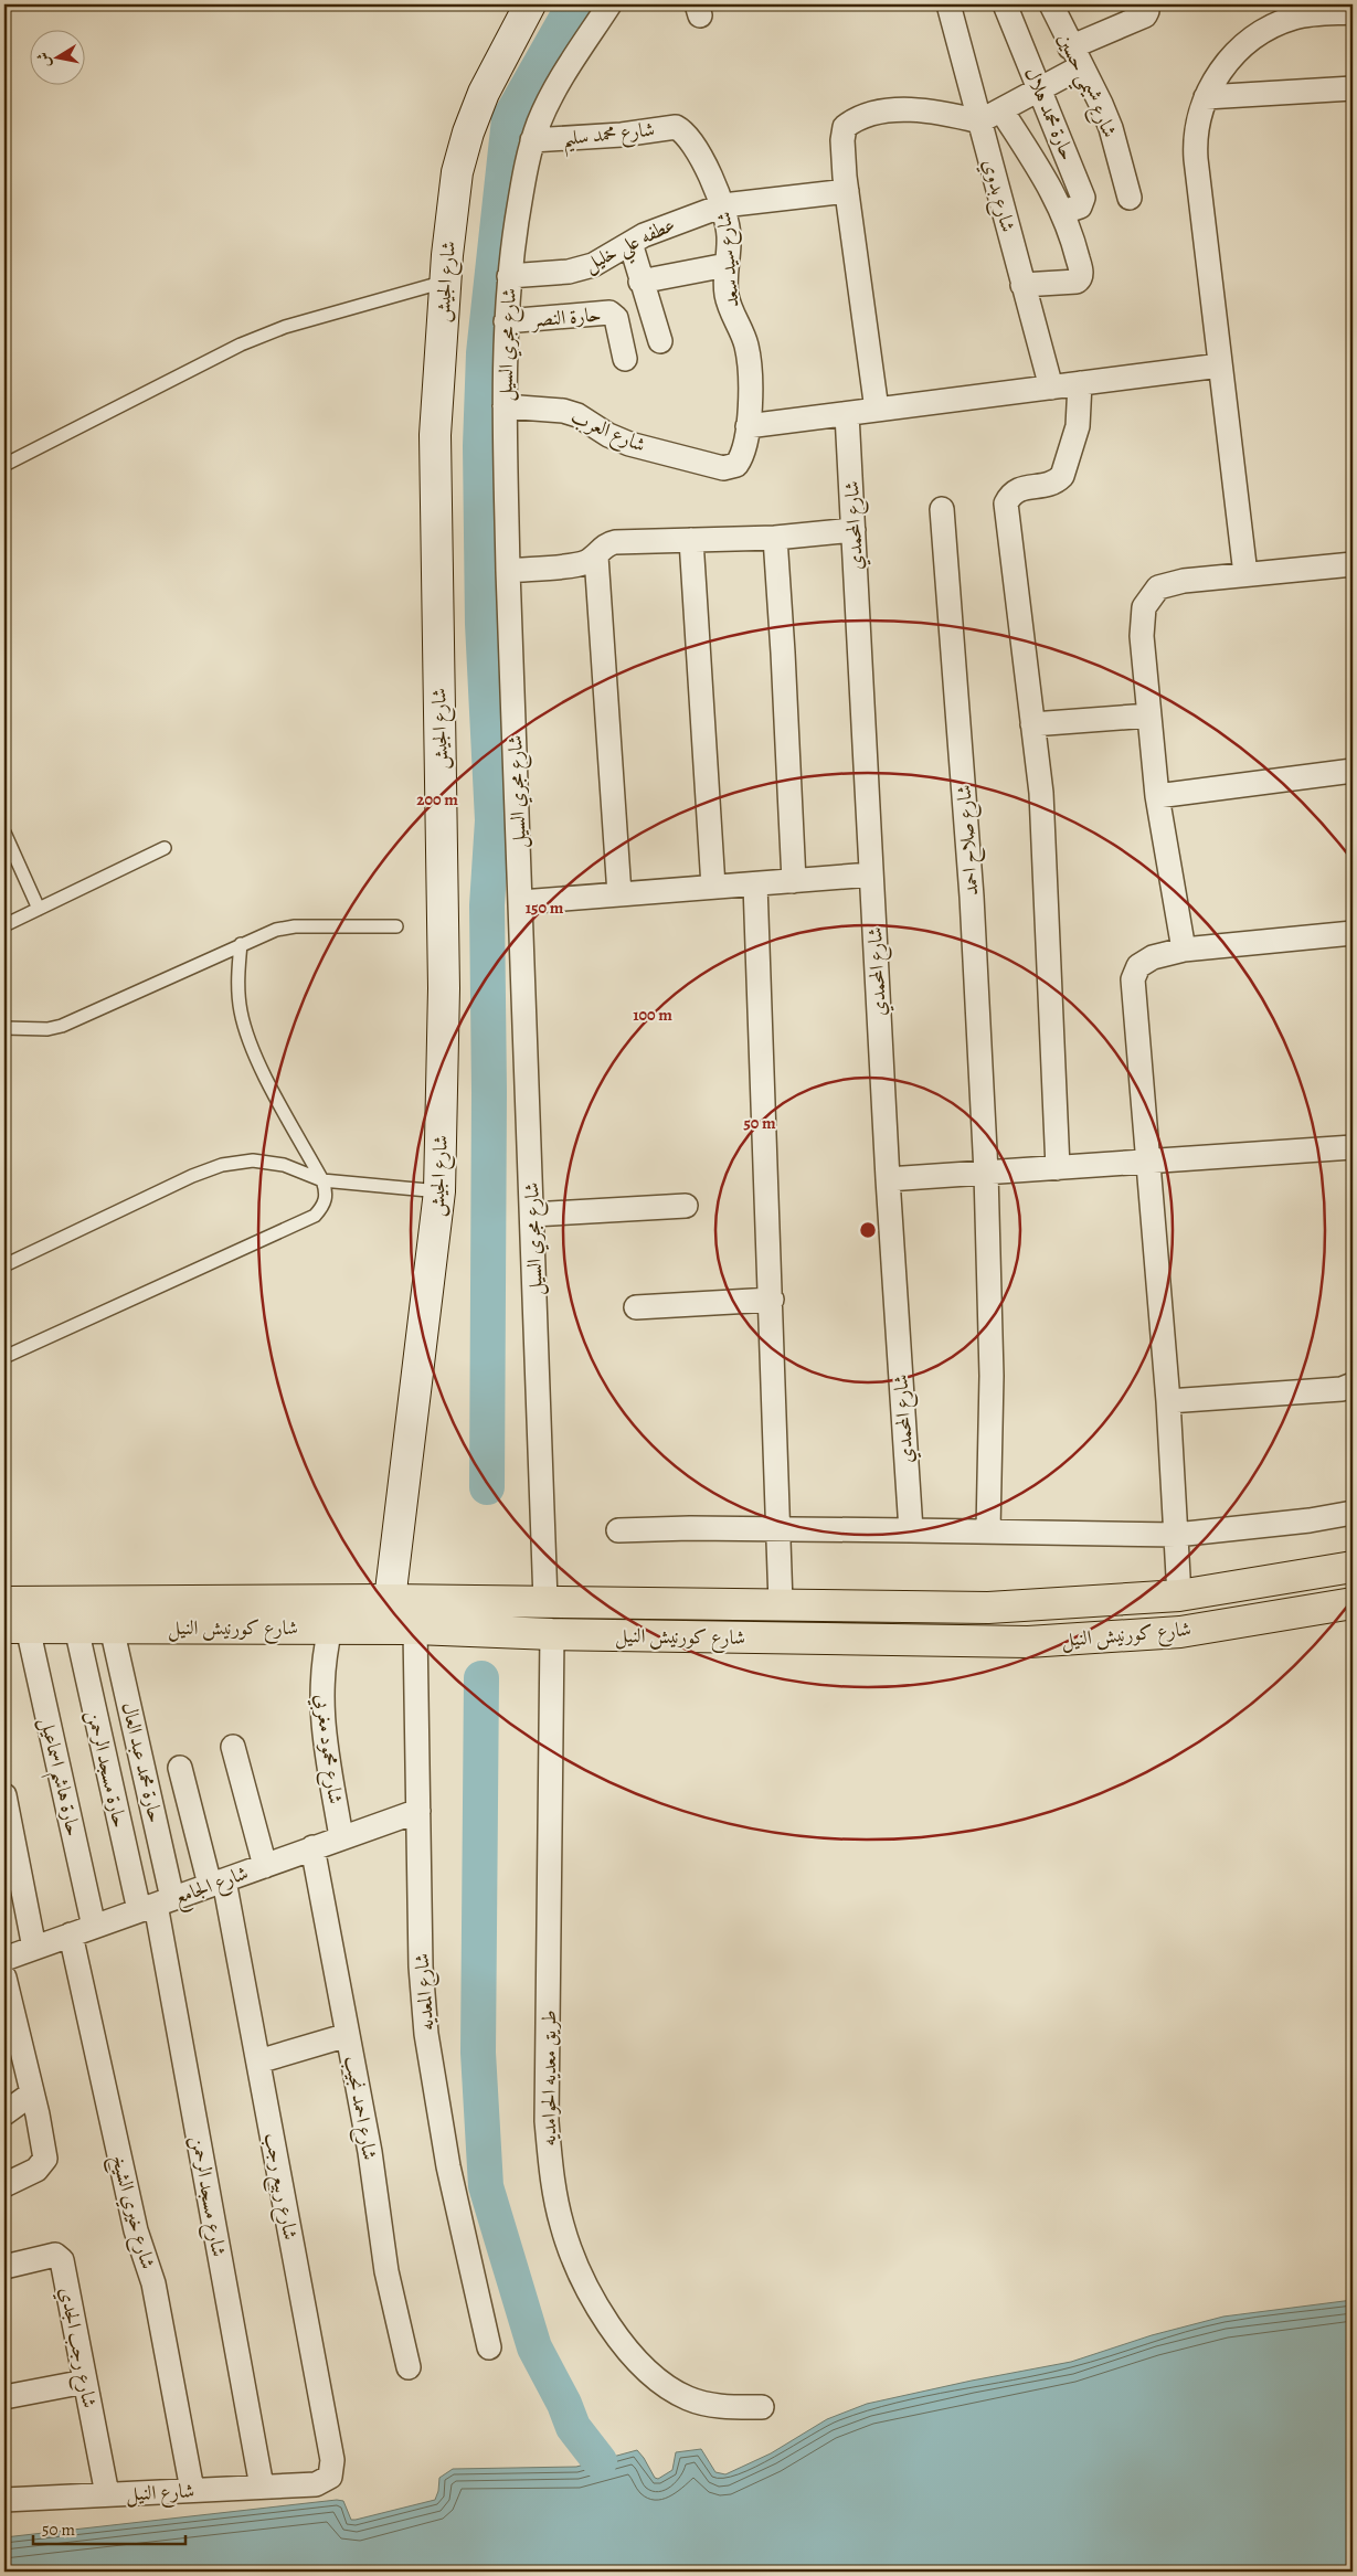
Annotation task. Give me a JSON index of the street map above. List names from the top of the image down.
{
  "streets": {
    "highway": ["شارع كورنيش النيل"],
    "street": [
      "شارع شيمي حسين",
      "حارة محمد هلال",
      "شارع محمد سليم",
      "شارع بدوي",
      "عطفه علي خليل",
      "شارع سيد سعد",
      "شارع الجيش",
      "حارة النصر",
      "شارع مجري السيل",
      "شارع العرب",
      "شارع المحمدي",
      "شارع صلاح احمد",
      "شارع محمود مغربي",
      "حارة محمد عبد العال",
      "حارة مسجد الرحمن",
      "حارة هاشم اسماعيل",
      "شارع الجامع",
      "شارع المعديه",
      "طريق معديه الحوامديه",
      "شارع احمد نجيب",
      "شارع ربيع رجب",
      "شارع مسجد الرحمن",
      "شارع خيري الشيخ",
      "شارع رجب الجدي",
      "شارع النيل"
    ]
  },
  "crossings": [
    ["شارع محمد سليم", "شارع سيد سعد"],
    ["شارع محمد سليم", "شارع مجري السيل"],
    ["عطفه علي خليل", "شارع سيد سعد"],
    ["عطفه علي خليل", "شارع مجري السيل"],
    ["شارع سيد سعد", "شارع العرب"],
    ["شارع الجيش", "شارع كورنيش النيل"],
    ["حارة النصر", "شارع مجري السيل"],
    ["شارع مجري السيل", "شارع العرب"],
    ["شارع مجري السيل", "شارع كورنيش النيل"],
    ["شارع كورنيش النيل", "شارع محمود مغربي"],
    ["شارع كورنيش النيل", "حارة محمد عبد العال"],
    ["شارع كورنيش النيل", "حارة مسجد الرحمن"],
    ["شارع كورنيش النيل", "حارة هاشم اسماعيل"],
    ["شارع كورنيش النيل", "شارع المعديه"],
    ["شارع كورنيش النيل", "طريق معديه الحوامديه"],
    ["شارع محمود مغربي", "شارع الجامع"],
    ["حارة محمد عبد العال", "حارة مسجد الرحمن"],
    ["حارة محمد عبد العال", "شارع الجامع"],
    ["حارة محمد عبد العال", "شارع مسجد الرحمن"],
    ["حارة مسجد الرحمن", "شارع الجامع"],
    ["حارة مسجد الرحمن", "شارع مسجد الرحمن"],
    ["حارة هاشم اسماعيل", "شارع الجامع"],
    ["شارع الجامع", "شارع المعديه"],
    ["شارع الجامع", "شارع احمد نجيب"],
    ["شارع الجامع", "شارع ربيع رجب"],
    ["شارع الجامع", "شارع مسجد الرحمن"],
    ["شارع الجامع", "شارع خيري الشيخ"],
    ["شارع ربيع رجب", "شارع النيل"],
    ["شارع مسجد الرحمن", "شارع النيل"],
    ["شارع خيري الشيخ", "شارع النيل"],
    ["شارع رجب الجدي", "شارع النيل"]
  ],
  "scale_bar": "50 m",
  "north": "left",
  "rings": [
    "200 m",
    "150 m",
    "100 m",
    "50 m"
  ]
}
